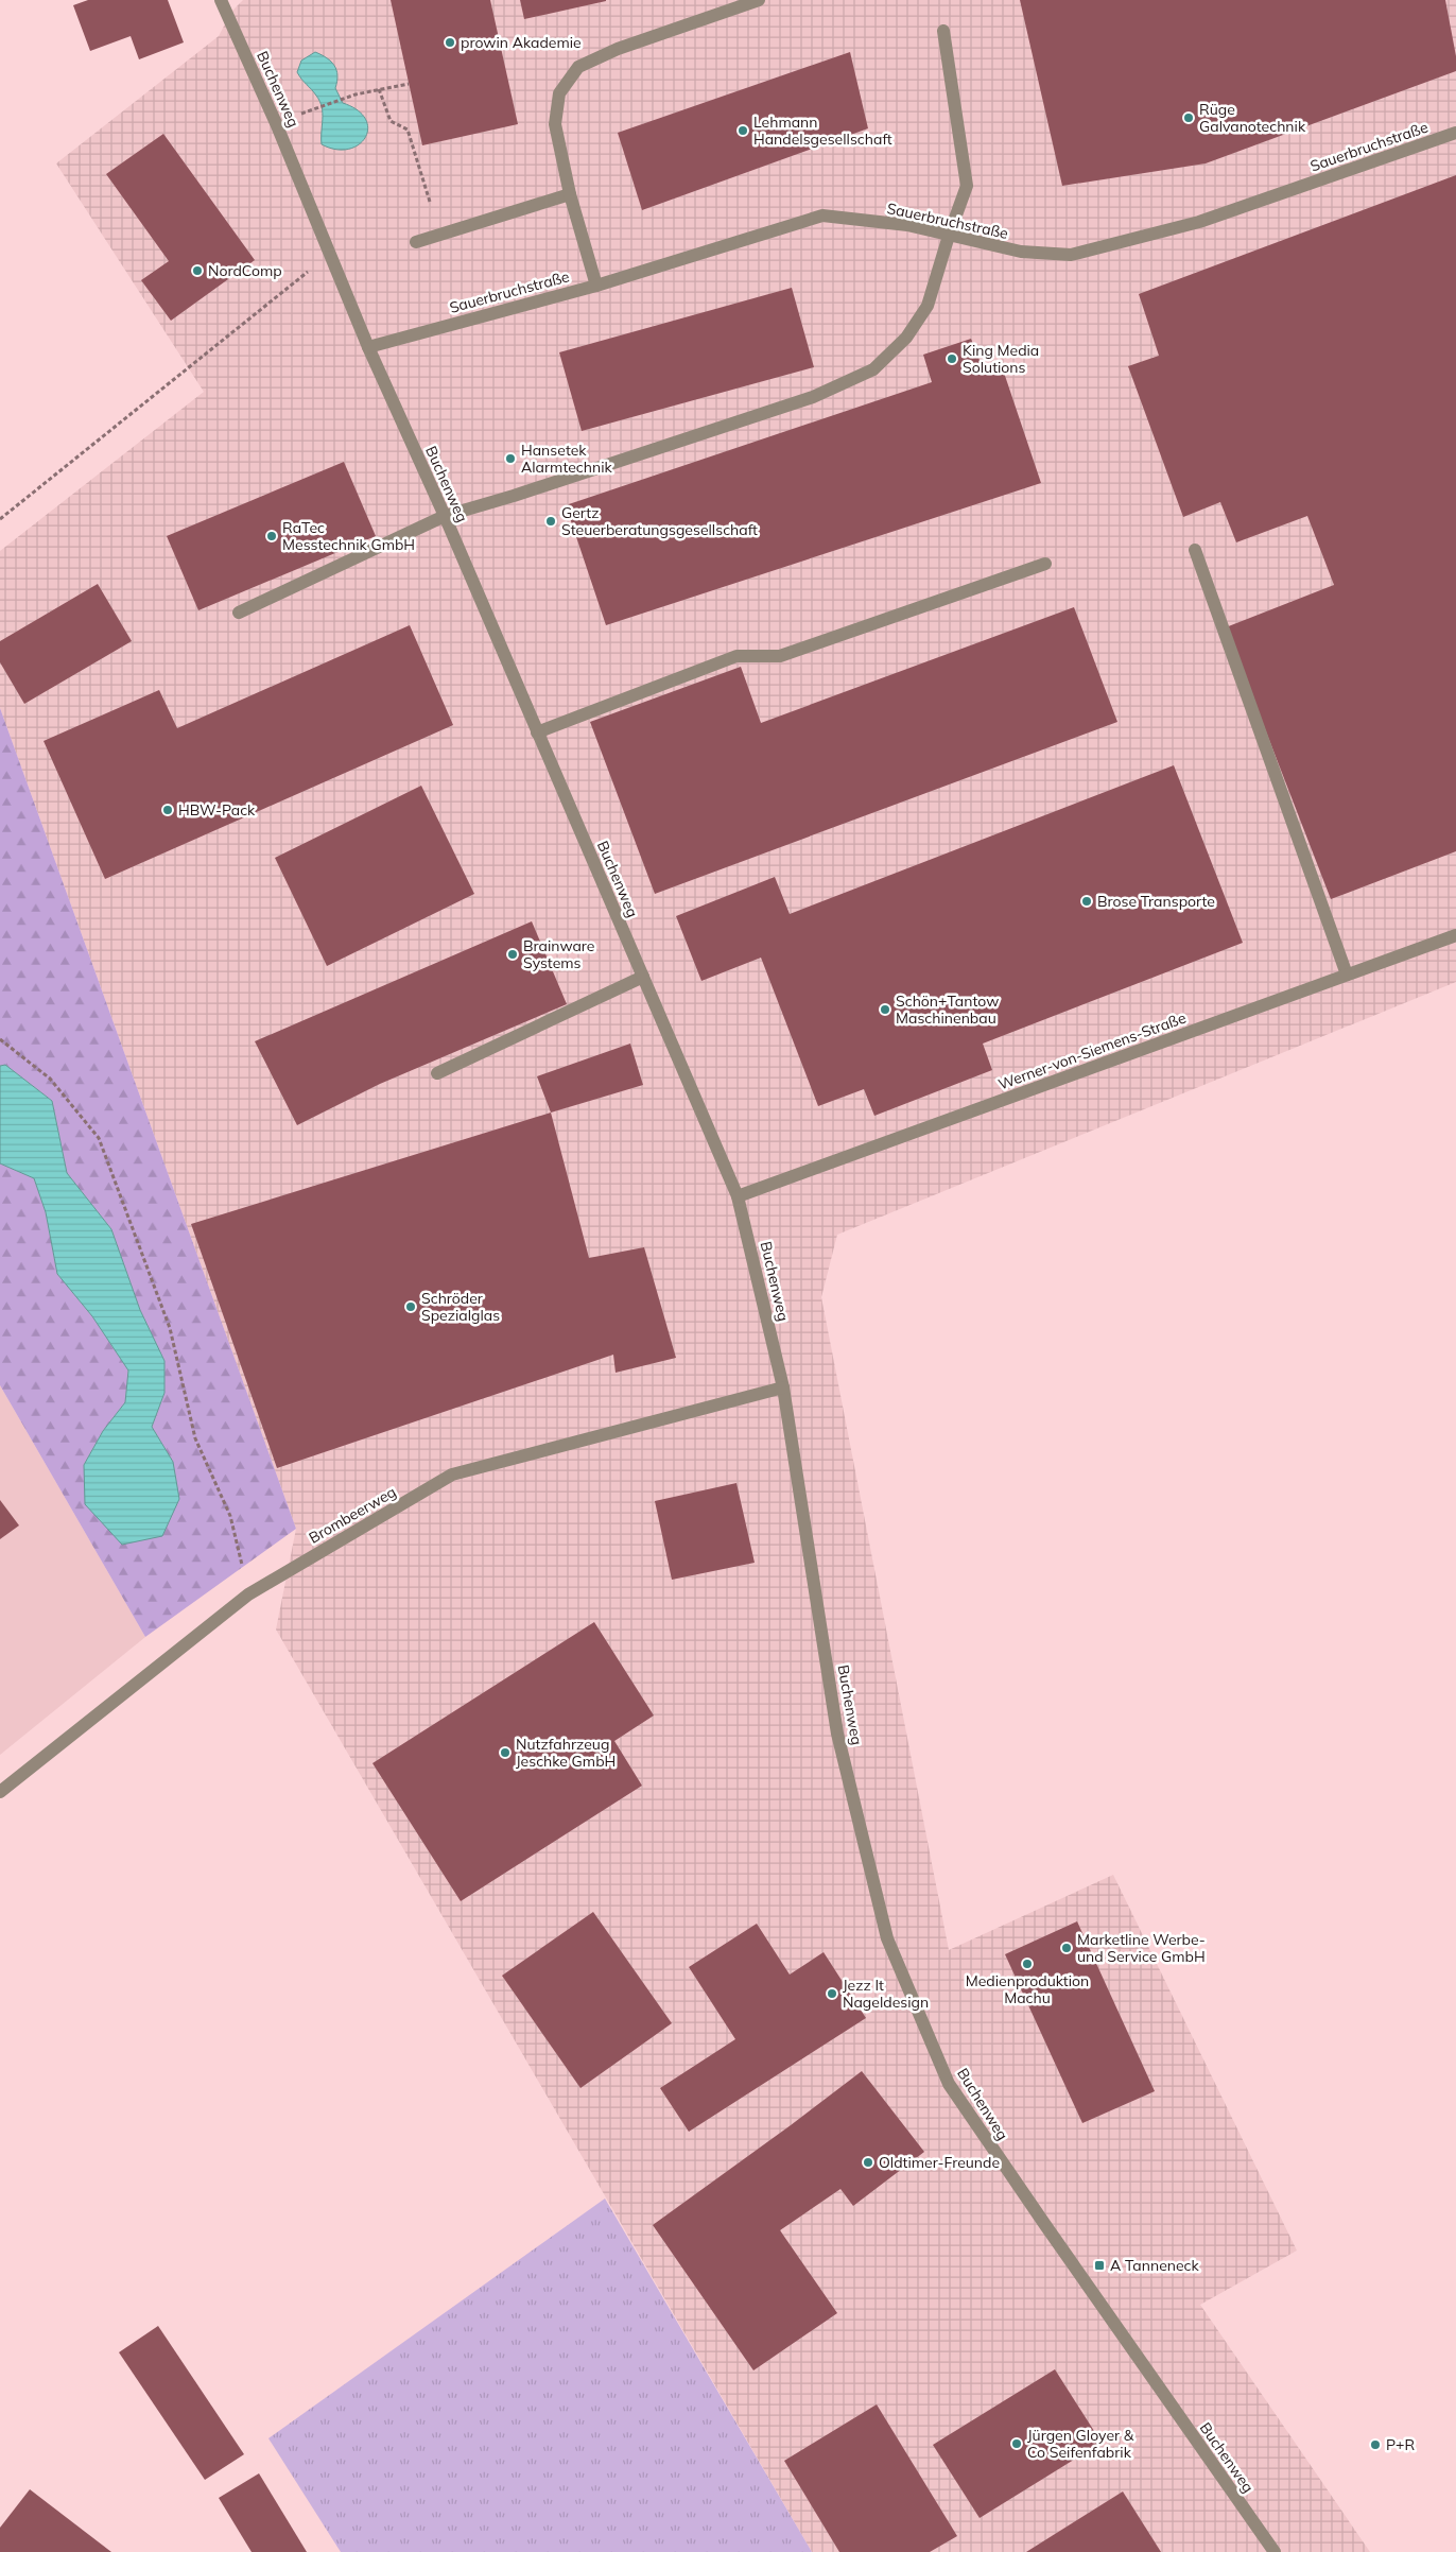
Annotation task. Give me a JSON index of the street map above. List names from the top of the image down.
{
  "streets": {
    "street": [
      "Buchenweg",
      "Sauerbruchstraße",
      "Werner-von-Siemens-Straße",
      "Brombeerweg"
    ]
  },
  "crossings": [
    ["Buchenweg", "Sauerbruchstraße"],
    ["Buchenweg", "Werner-von-Siemens-Straße"],
    ["Buchenweg", "Brombeerweg"]
  ],
  "places": {
    "other": [
      "prowin Akademie",
      "Rüge Galvanotechnik",
      "Lehmann Handelsgesellschaft",
      "NordComp",
      "King Media Solutions",
      "Hansetek Alarmtechnik",
      "Gertz Steuerberatungsgesellschaft",
      "RaTec Messtechnik GmbH",
      "HBW-Pack",
      "Brose Transporte",
      "Brainware Systems",
      "Schön+Tantow Maschinenbau",
      "Schröder Spezialglas",
      "Nutzfahrzeug Jeschke GmbH",
      "Marketline Werbe- und Service GmbH",
      "Medienproduktion Machu",
      "Jezz It Nageldesign",
      "Oldtimer-Freunde",
      "Jürgen Gloyer & Co Seifenfabrik",
      "P+R"
    ],
    "transit": ["A Tanneneck"]
  }
}
